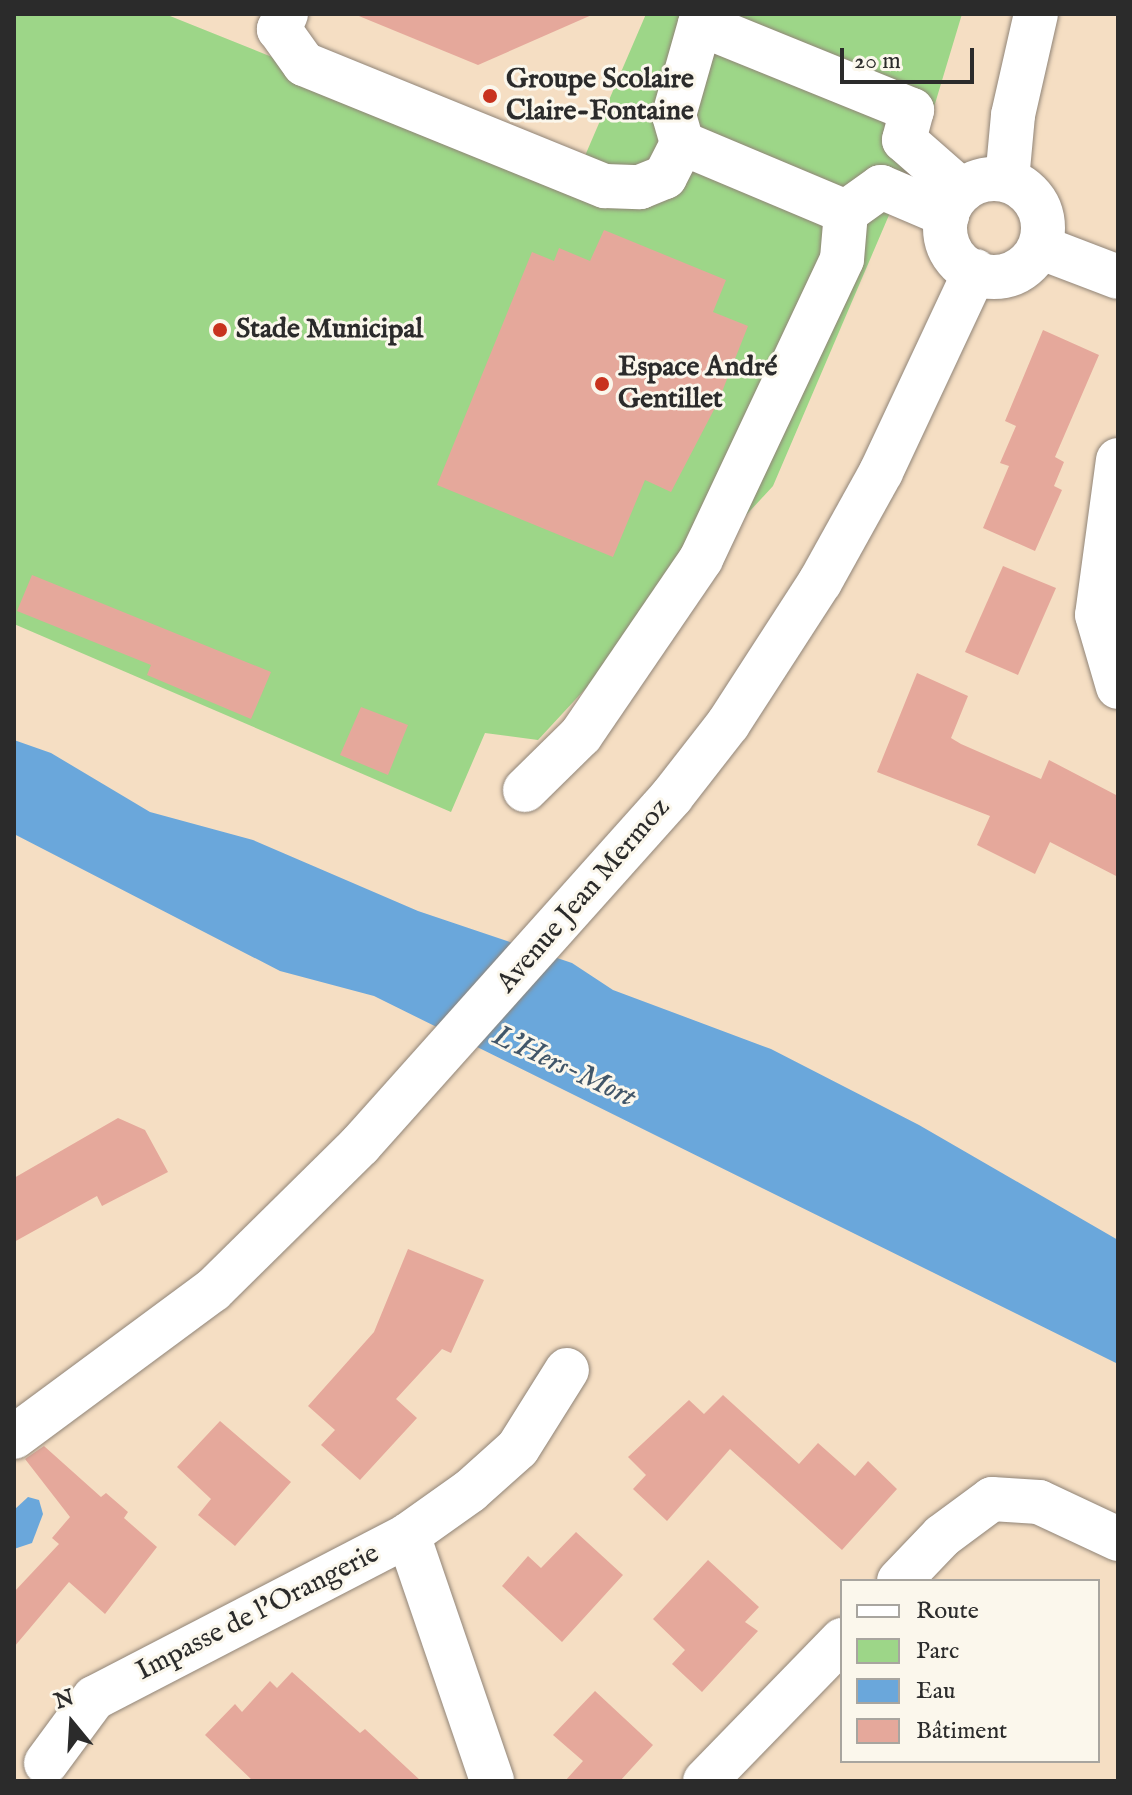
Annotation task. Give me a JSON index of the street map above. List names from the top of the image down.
{
  "streets": {
    "street": ["Avenue Jean Mermoz", "Impasse de l'Orangerie"]
  },
  "water": ["L'Hers-Mort"],
  "places": ["Groupe Scolaire Claire-Fontaine", "Stade Municipal", "Espace André Gentillet"],
  "legend": [
    "Route",
    "Parc",
    "Eau",
    "Bâtiment"
  ],
  "scale_bar": "20 m",
  "north": "top"
}
